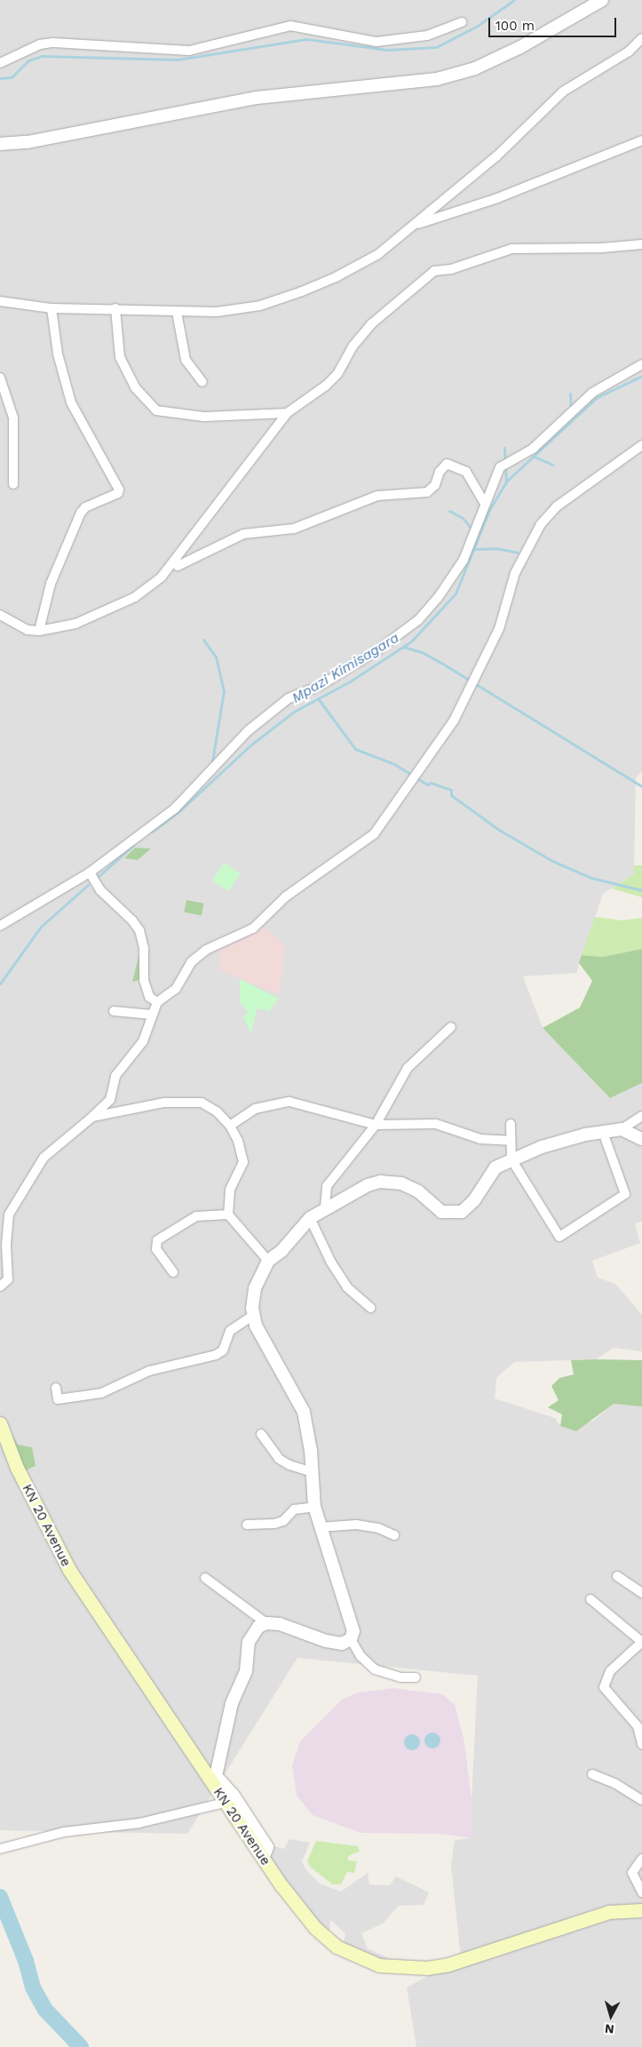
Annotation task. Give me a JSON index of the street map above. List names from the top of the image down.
{
  "streets": {
    "main road": ["KN 20 Avenue"]
  },
  "water": ["Mpazi Kimisagara"],
  "scale_bar": "100 m",
  "north": "bottom"
}
